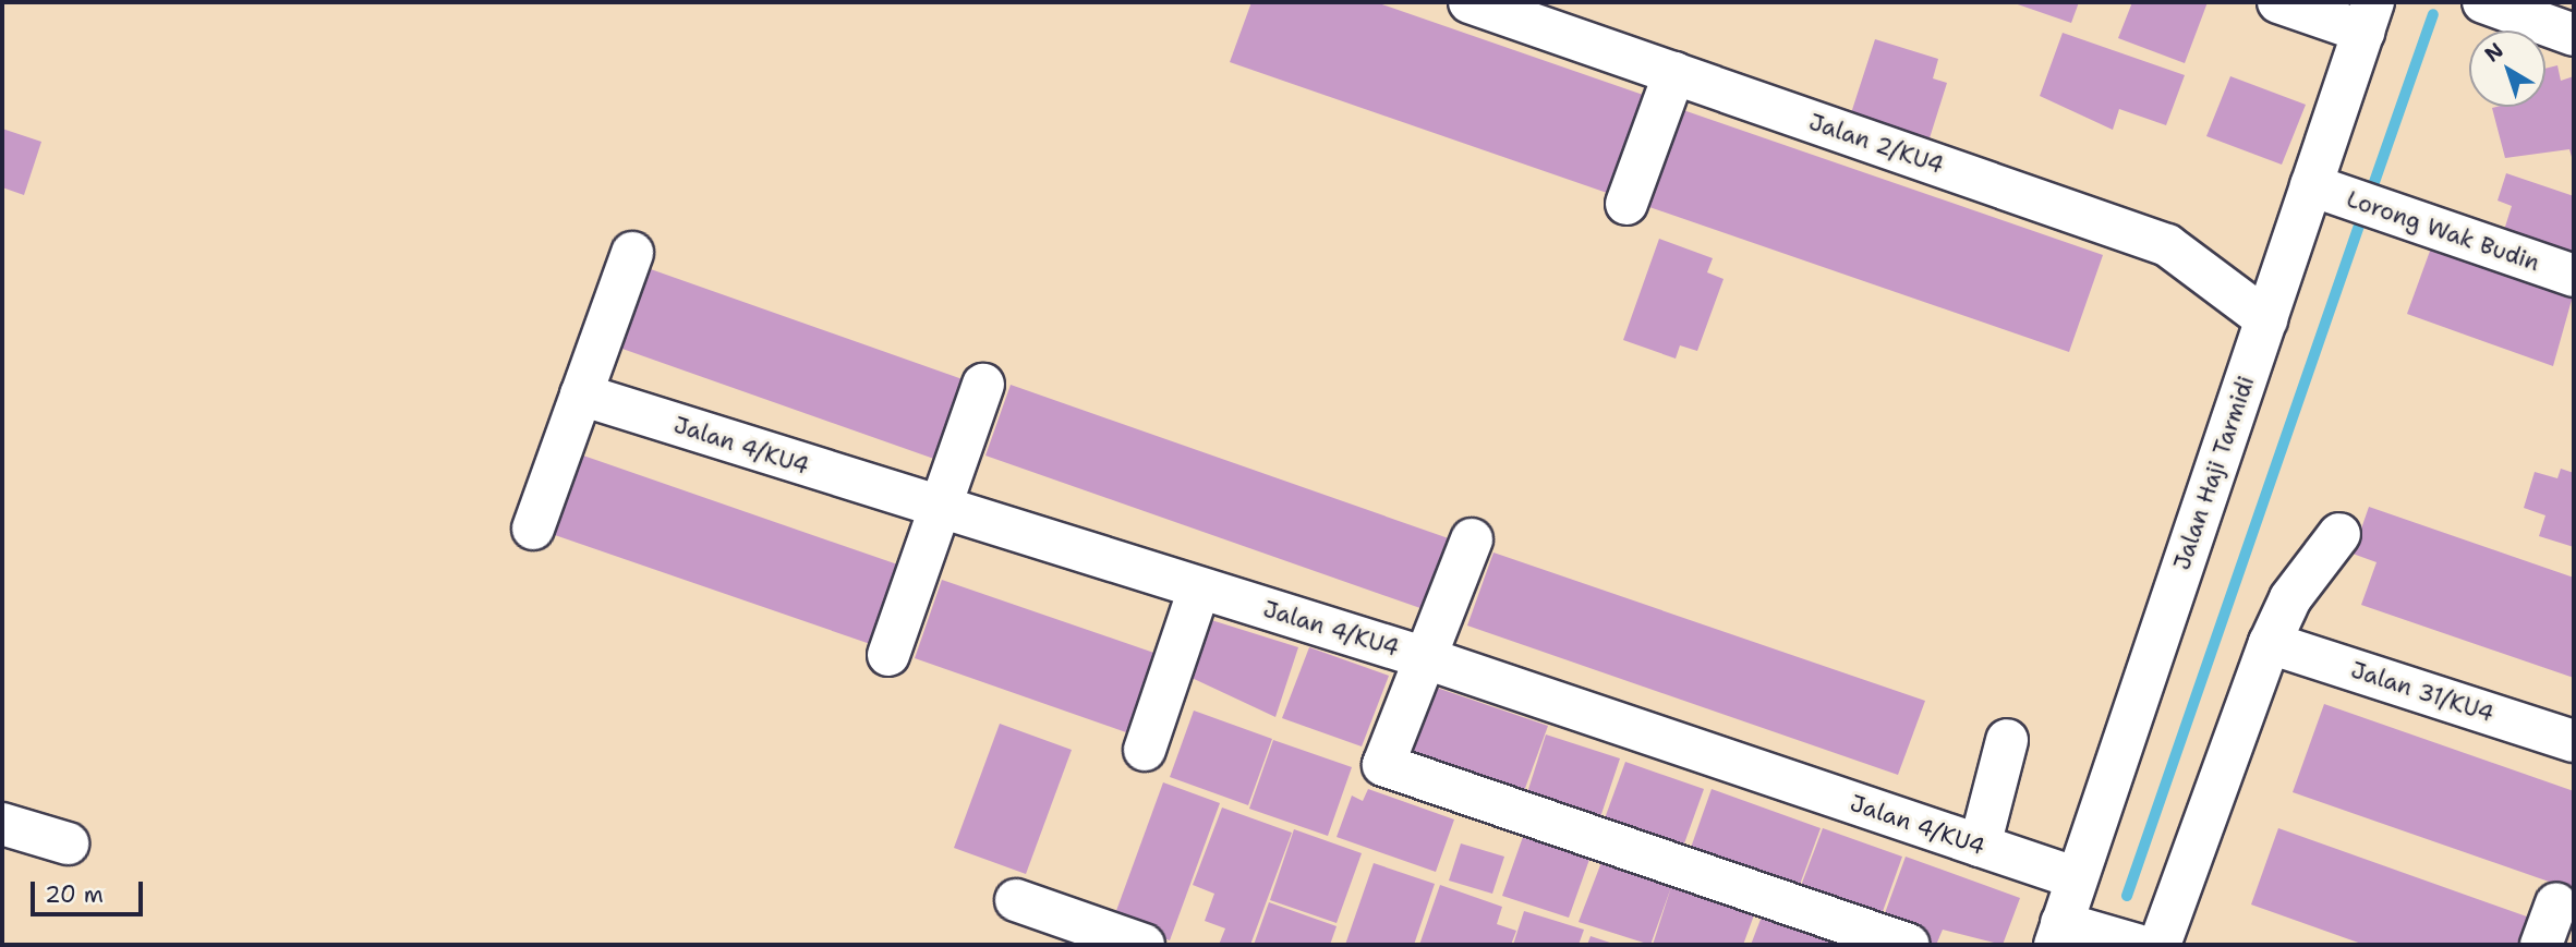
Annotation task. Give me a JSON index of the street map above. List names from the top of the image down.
{
  "streets": {
    "street": [
      "Jalan 2/KU4",
      "Lorong Wak Budin",
      "Jalan 4/KU4",
      "Jalan Haji Tarmidi",
      "Jalan 31/KU4"
    ]
  },
  "crossings": [
    ["Jalan 2/KU4", "Jalan Haji Tarmidi"],
    ["Lorong Wak Budin", "Jalan Haji Tarmidi"],
    ["Jalan 4/KU4", "Jalan Haji Tarmidi"]
  ],
  "scale_bar": "20 m",
  "north": "top left"
}
